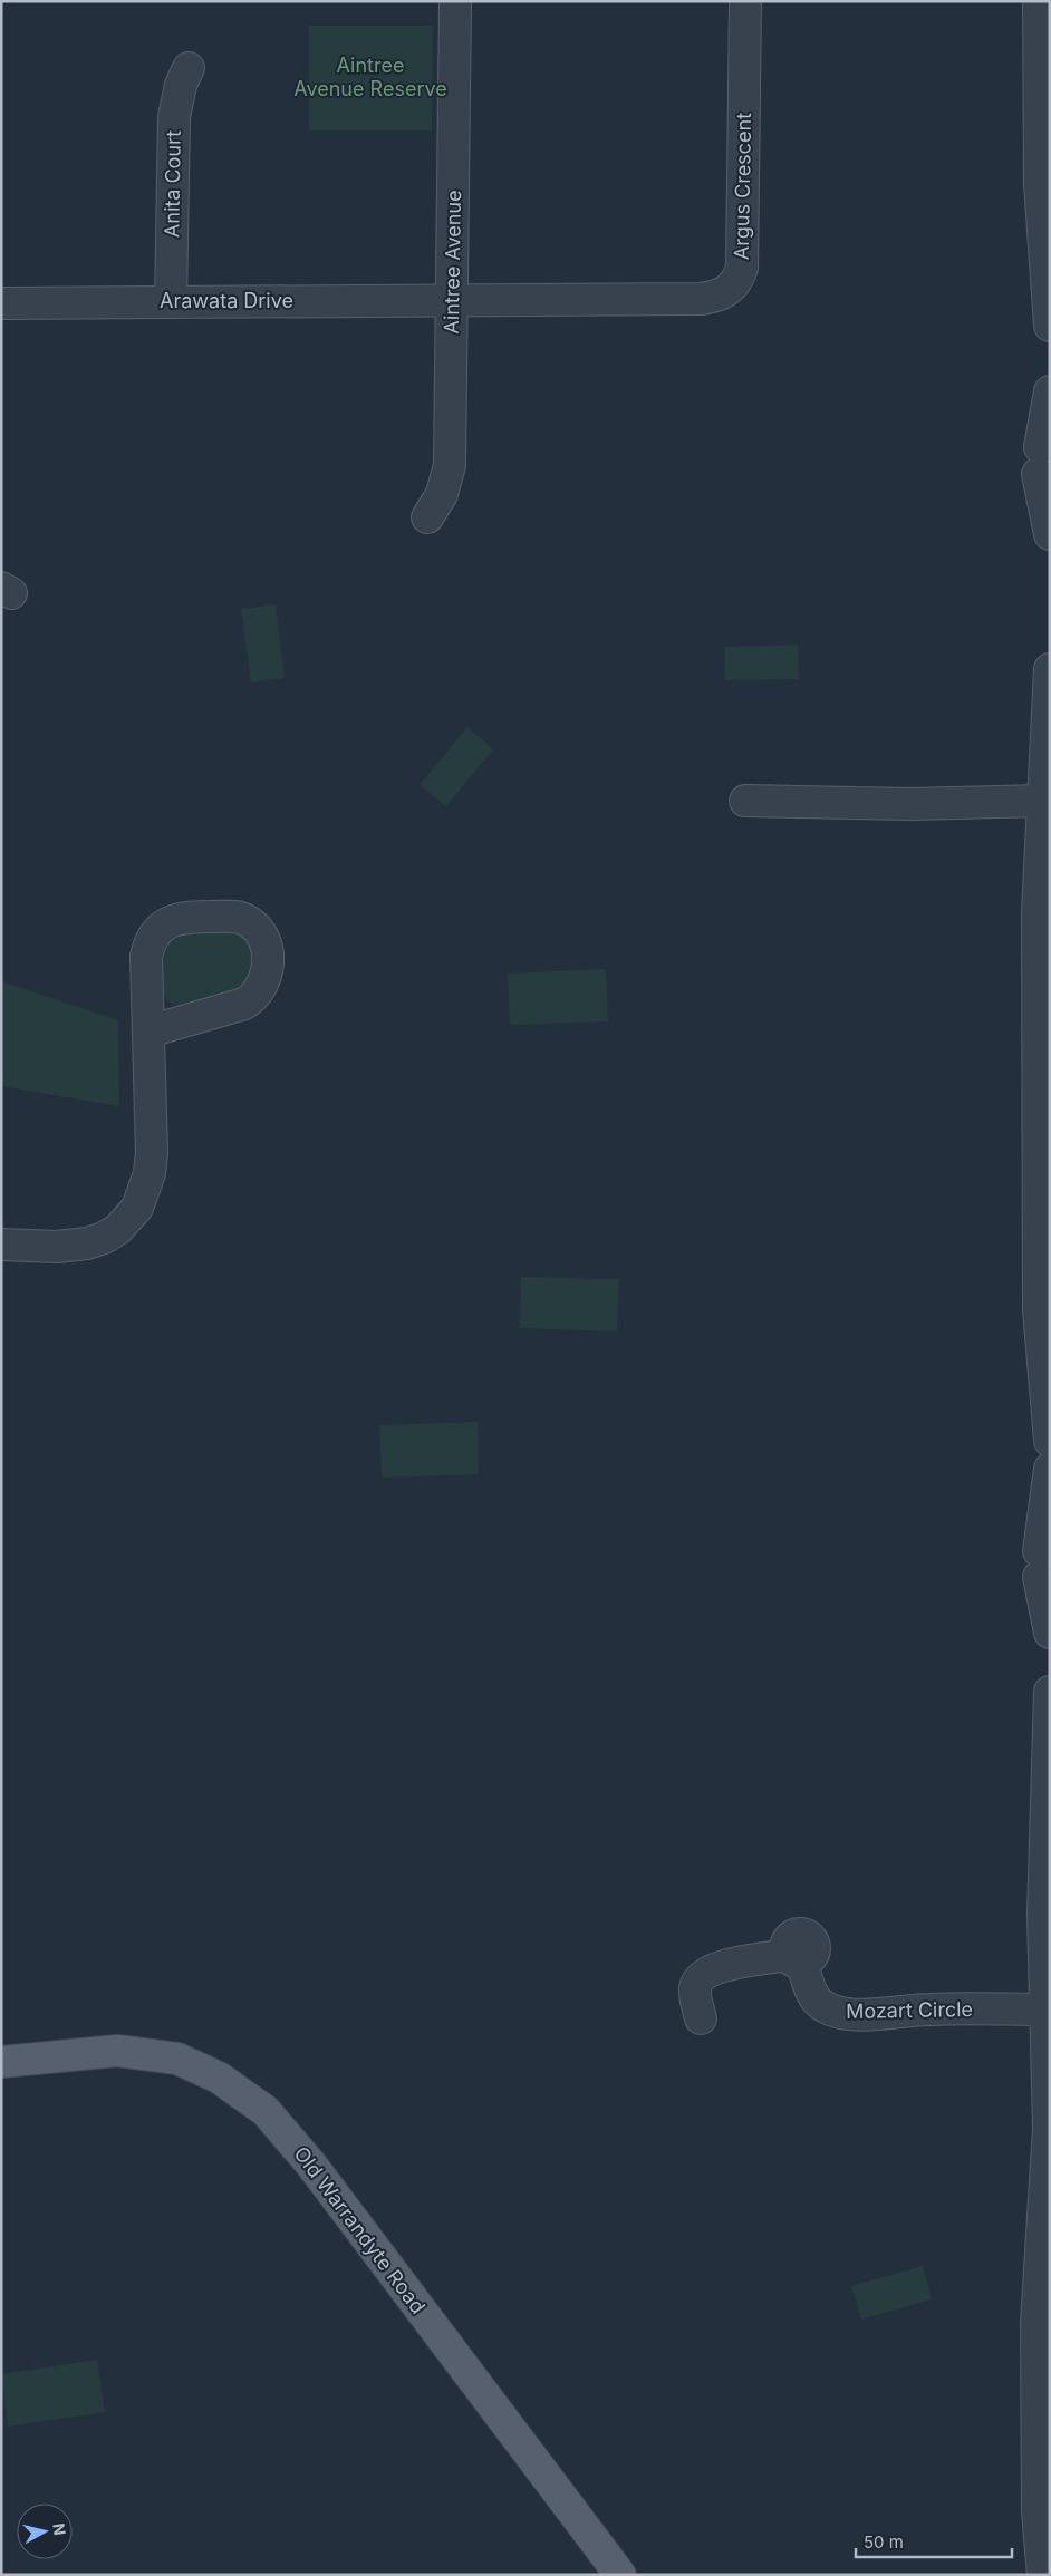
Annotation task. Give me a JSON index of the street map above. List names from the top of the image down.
{
  "streets": {
    "main road": ["Old Warrandyte Road"],
    "street": [
      "Anita Court",
      "Argus Crescent",
      "Aintree Avenue",
      "Arawata Drive",
      "Mozart Circle"
    ]
  },
  "crossings": [
    ["Anita Court", "Arawata Drive"],
    ["Argus Crescent", "Aintree Avenue"],
    ["Argus Crescent", "Arawata Drive"],
    ["Aintree Avenue", "Arawata Drive"]
  ],
  "parks": ["Aintree Avenue Reserve"],
  "scale_bar": "50 m",
  "north": "right"
}
